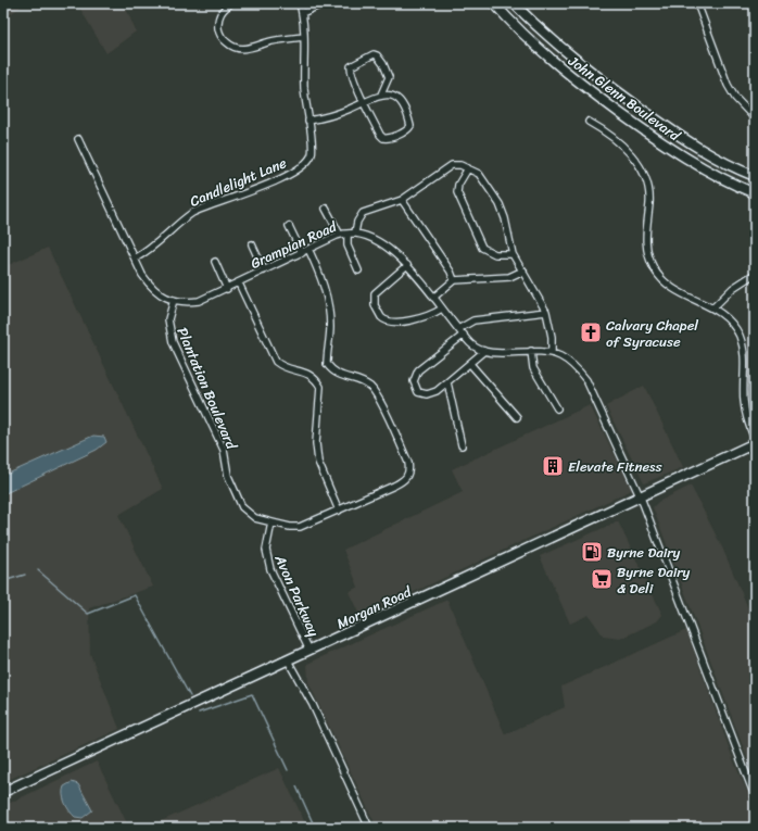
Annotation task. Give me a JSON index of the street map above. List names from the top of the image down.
{
  "streets": {
    "street": [
      "John Glenn Boulevard",
      "Candlelight Lane",
      "Grampian Road",
      "Plantation Boulevard",
      "Avon Parkway",
      "Morgan Road"
    ]
  },
  "crossings": [
    ["Candlelight Lane", "Grampian Road"],
    ["Grampian Road", "Plantation Boulevard"],
    ["Plantation Boulevard", "Avon Parkway"],
    ["Avon Parkway", "Morgan Road"]
  ],
  "places": {
    "church": ["Calvary Chapel of Syracuse"],
    "building": ["Elevate Fitness"],
    "fuel station": ["Byrne Dairy"],
    "supermarket": ["Byrne Dairy & Deli"]
  }
}
